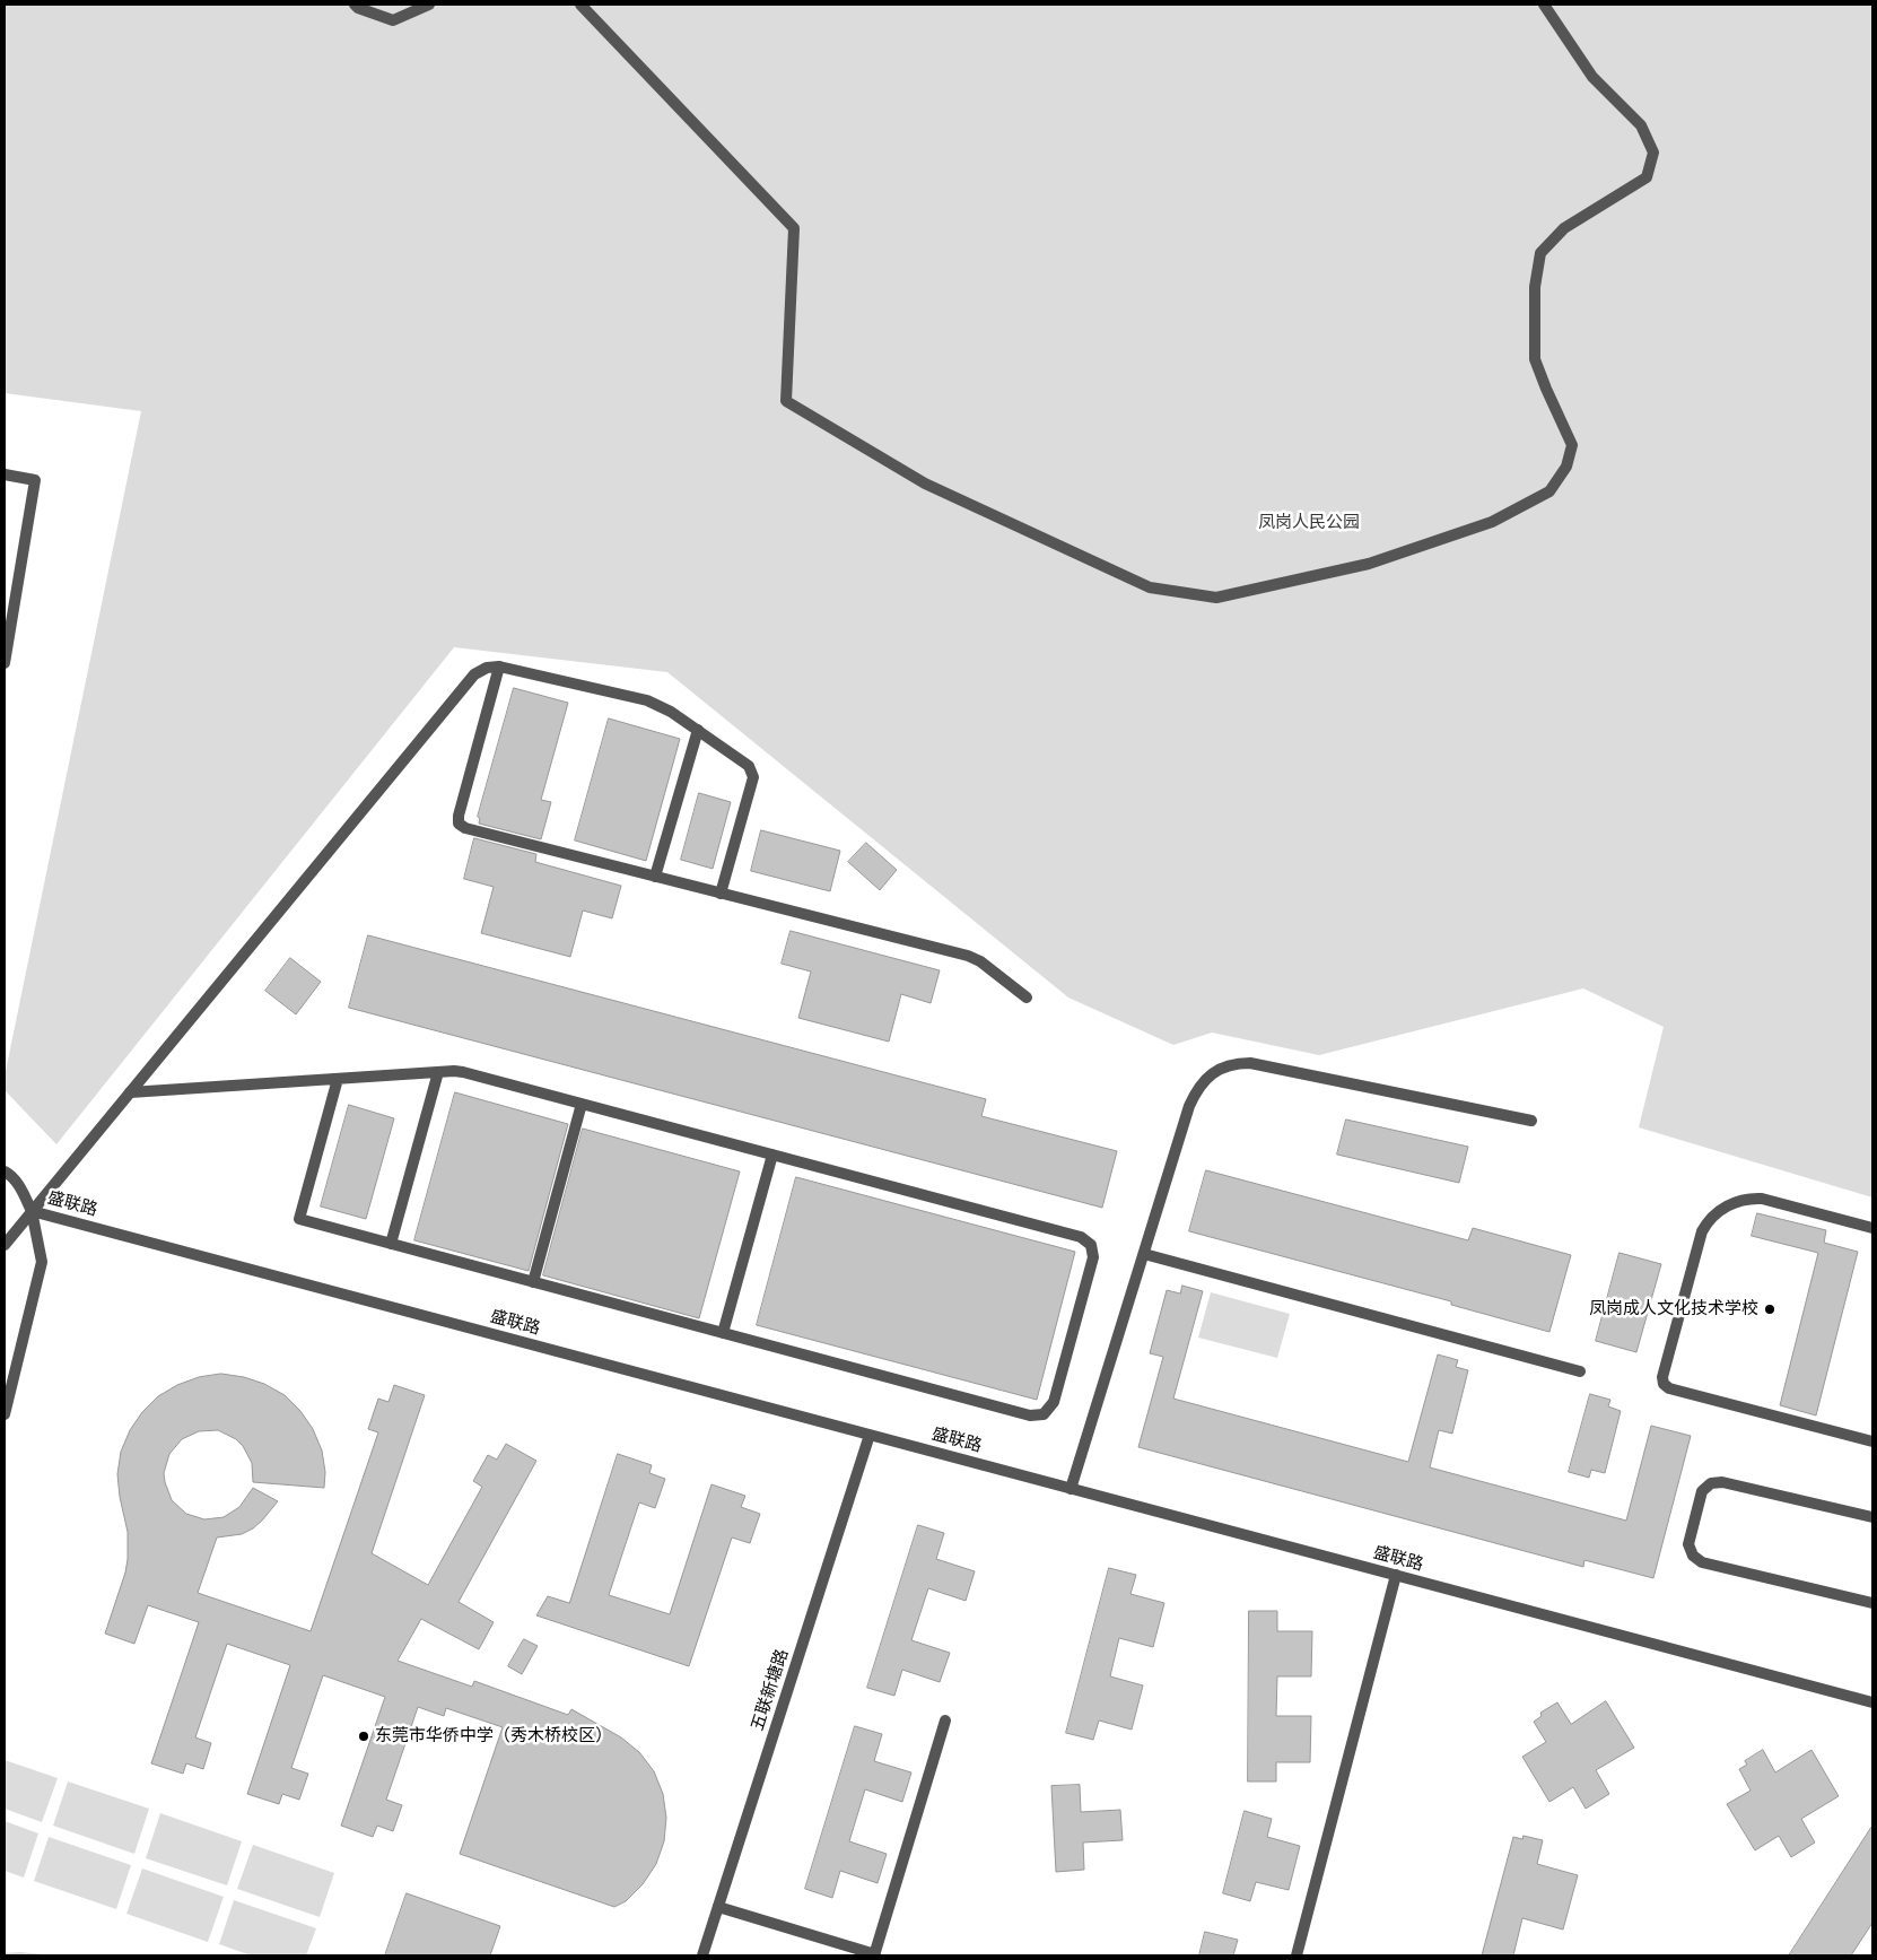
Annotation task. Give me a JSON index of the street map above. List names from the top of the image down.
{
  "streets": {
    "street": ["盛联路", "五联新塘路"]
  },
  "crossings": [
    ["盛联路", "五联新塘路"]
  ],
  "parks": ["凤岗人民公园"],
  "places": ["凤岗成人文化技术学校", "东莞市华侨中学（秀木桥校区）"]
}
